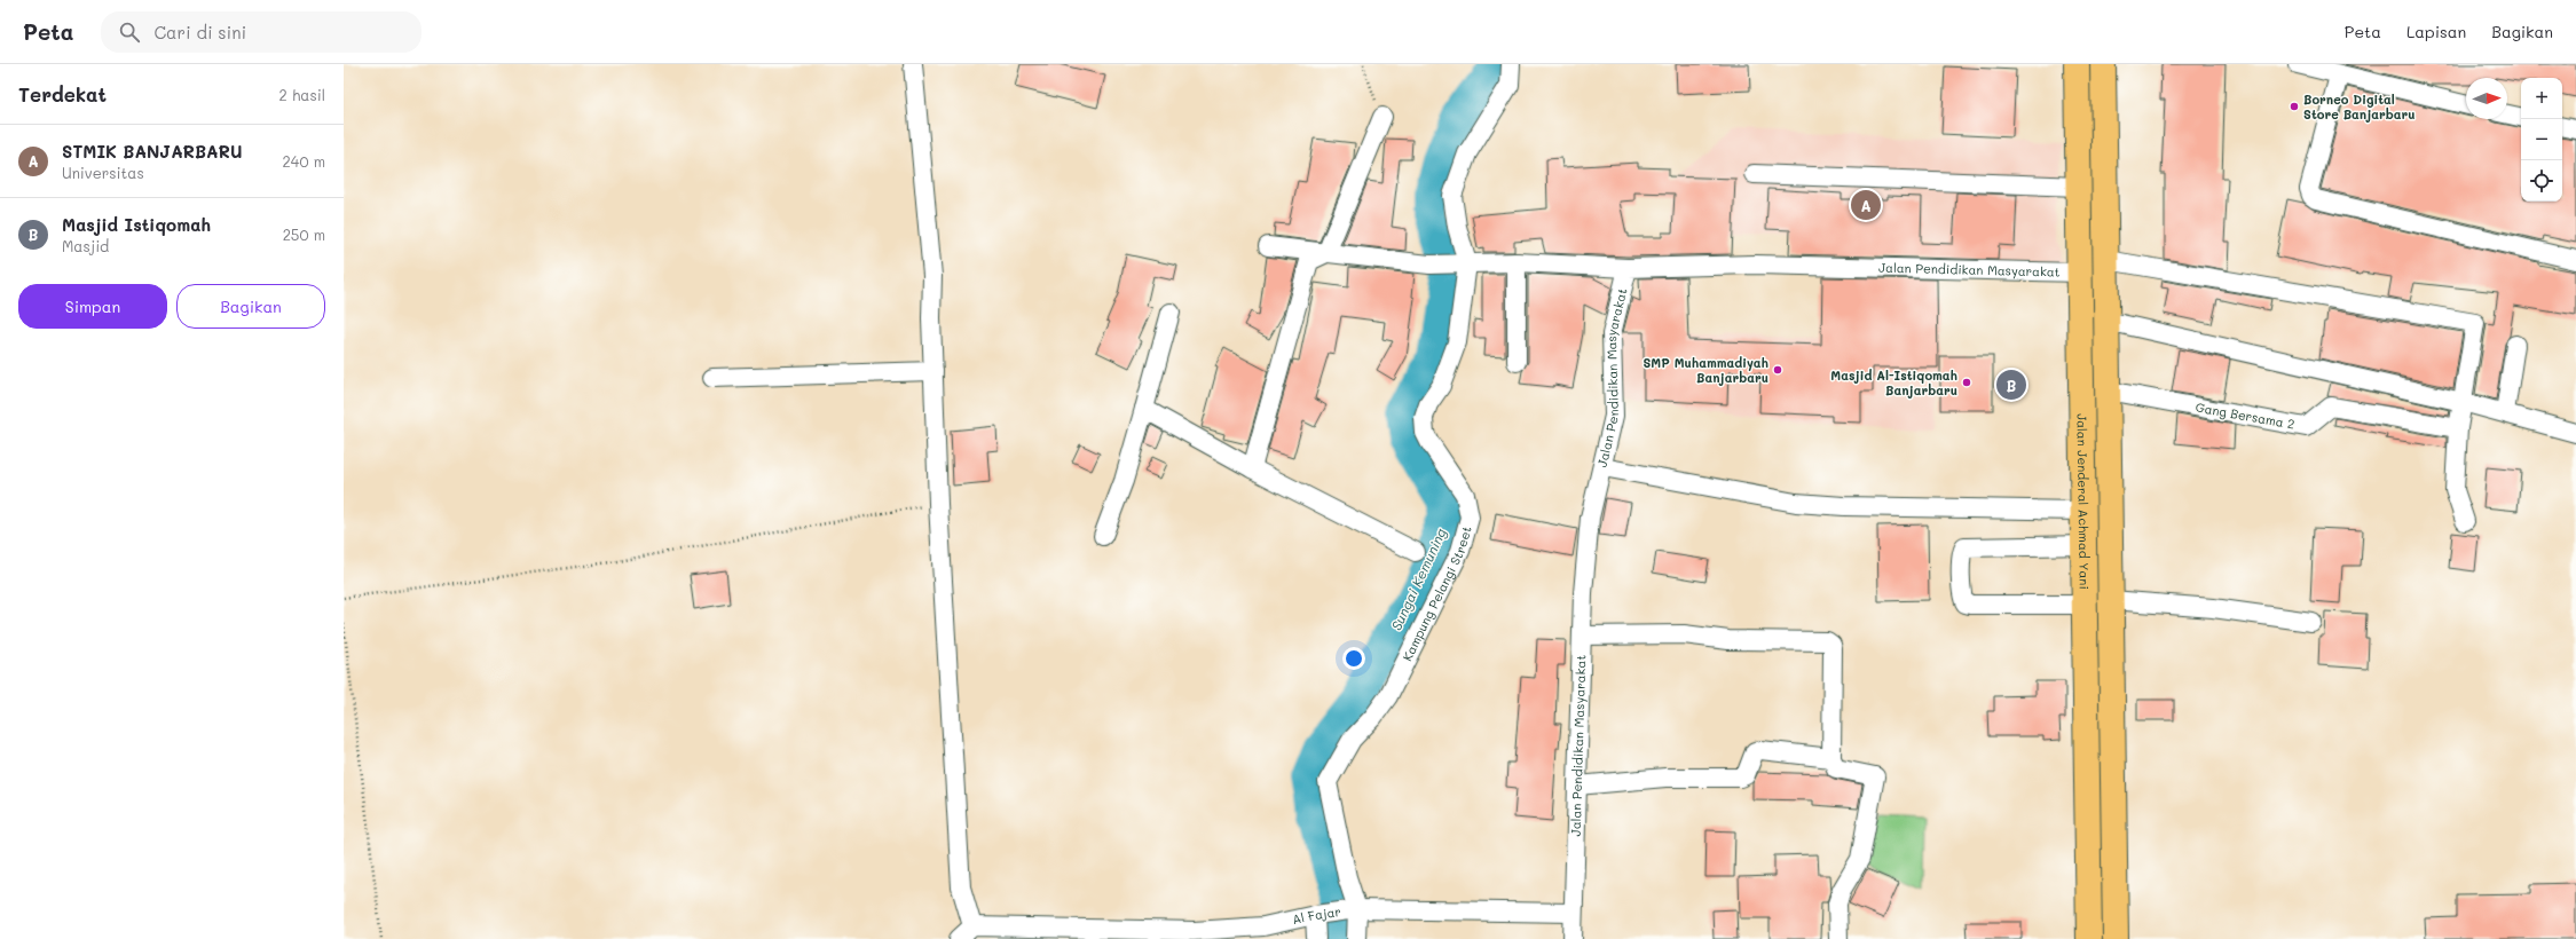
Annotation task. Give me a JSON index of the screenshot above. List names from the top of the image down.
{
  "streets": {
    "highway": ["Jalan Jenderal Achmad Yani"],
    "street": [
      "Jalan Pendidikan Masyarakat",
      "Gang Bersama 2",
      "Kampung Pelangi Street",
      "Al Fajar"
    ]
  },
  "crossings": [
    ["Jalan Pendidikan Masyarakat", "Jalan Jenderal Achmad Yani"],
    ["Jalan Pendidikan Masyarakat", "Al Fajar"],
    ["Gang Bersama 2", "Jalan Jenderal Achmad Yani"],
    ["Kampung Pelangi Street", "Al Fajar"]
  ],
  "water": ["Sungai Kemuning"],
  "places": ["Borneo Digital Store Banjarbaru", "SMP Muhammadiyah Banjarbaru", "Masjid Al-Istiqomah Banjarbaru"],
  "north": "right",
  "page": {
    "header": "Peta",
    "search": "Cari di sini",
    "nav": ["Peta", "Lapisan", "Bagikan"],
    "heading": ["Terdekat", "2 hasil"],
    "map_buttons": ["+", "−"],
    "list": [
      {
        "mark": "A",
        "name": "STMIK BANJARBARU",
        "note": "Universitas",
        "value": "240 m"
      },
      {
        "mark": "B",
        "name": "Masjid Istiqomah",
        "note": "Masjid",
        "value": "250 m"
      }
    ],
    "pins": ["A", "B"],
    "buttons": ["Simpan", "Bagikan"]
  }
}
